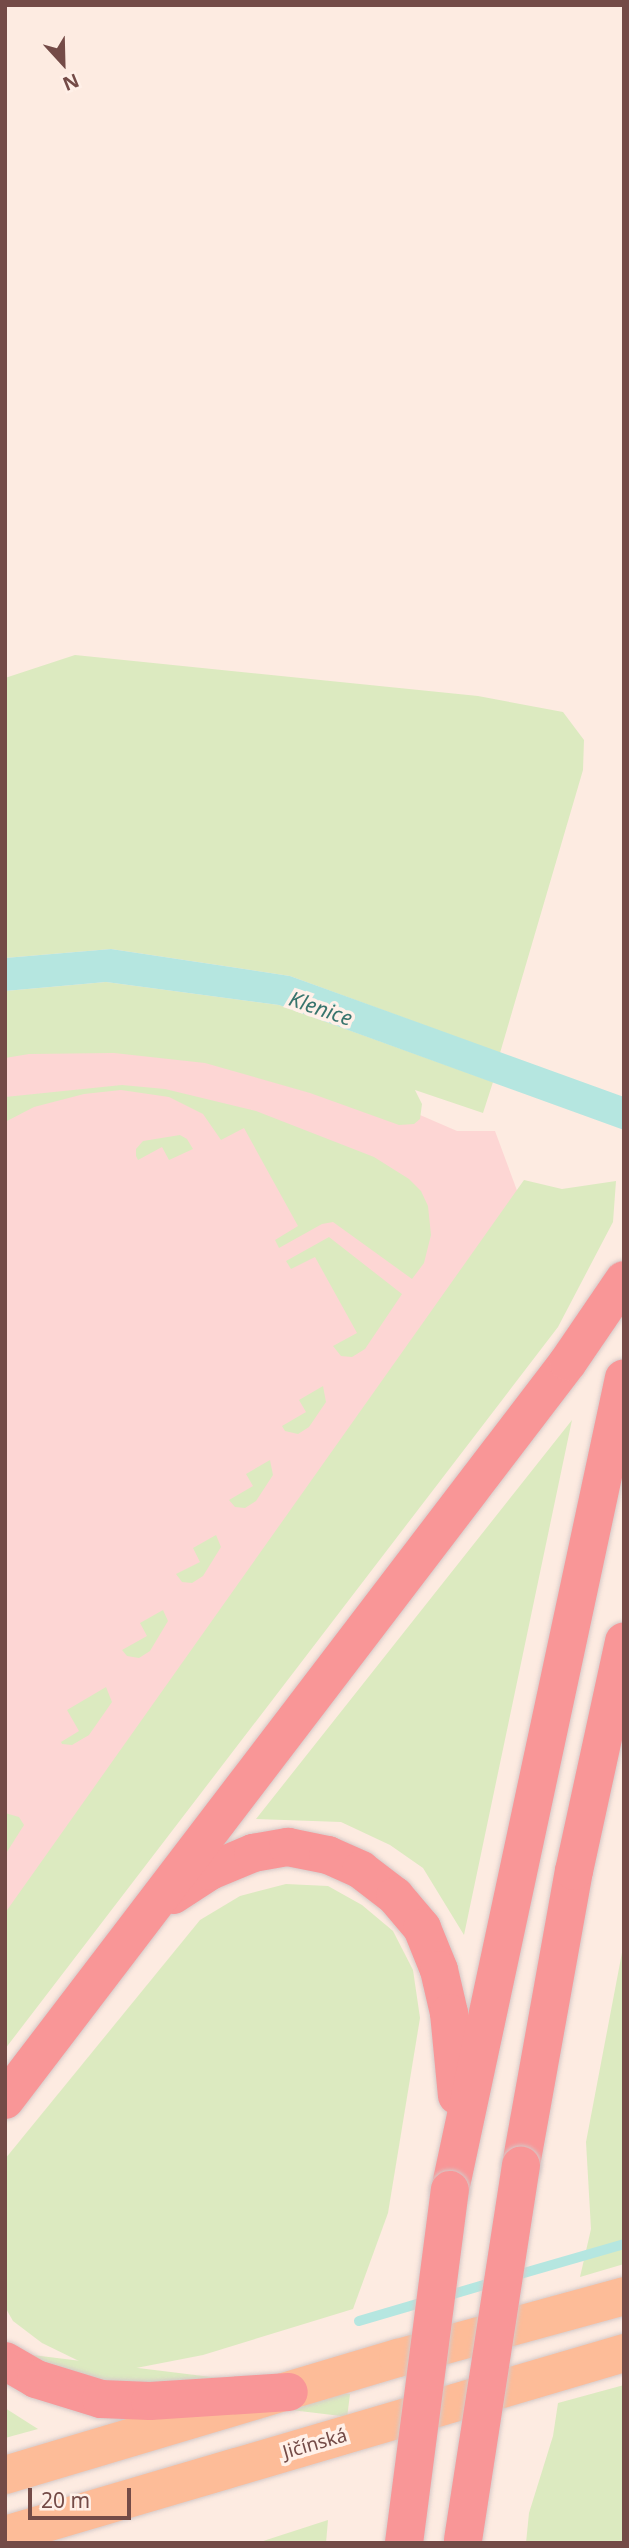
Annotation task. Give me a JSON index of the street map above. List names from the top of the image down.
{
  "streets": {
    "main road": ["Jičínská"]
  },
  "water": ["Klenice"],
  "scale_bar": "20 m",
  "north": "bottom"
}
